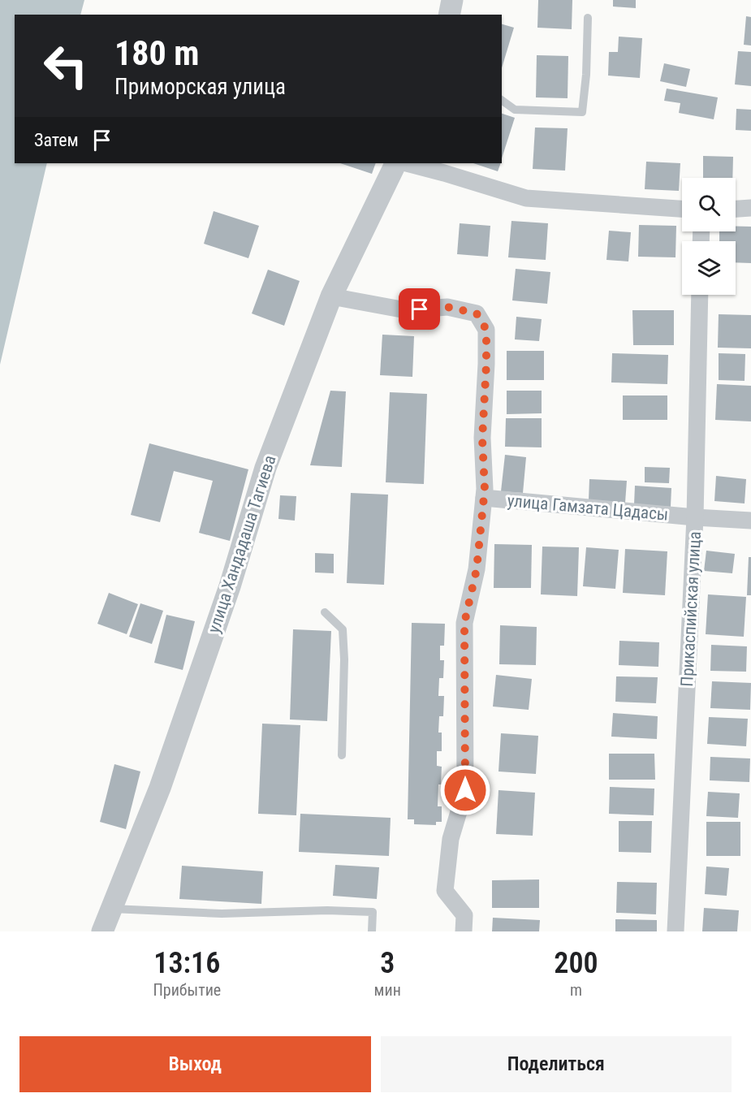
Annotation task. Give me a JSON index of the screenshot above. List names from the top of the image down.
{
  "streets": {
    "street": ["улица Гамзата Цадасы", "улица Хандадаша Тагиева", "Прикаспийская улица"]
  },
  "crossings": [
    ["улица Гамзата Цадасы", "Прикаспийская улица"]
  ],
  "page": {
    "turn": ["180 m", "Приморская улица"],
    "then": "Затем",
    "eta": [
      "13:16",
      "Прибытие",
      "3",
      "мин",
      "200",
      "m"
    ],
    "buttons": ["Выход", "Поделиться"]
  }
}
